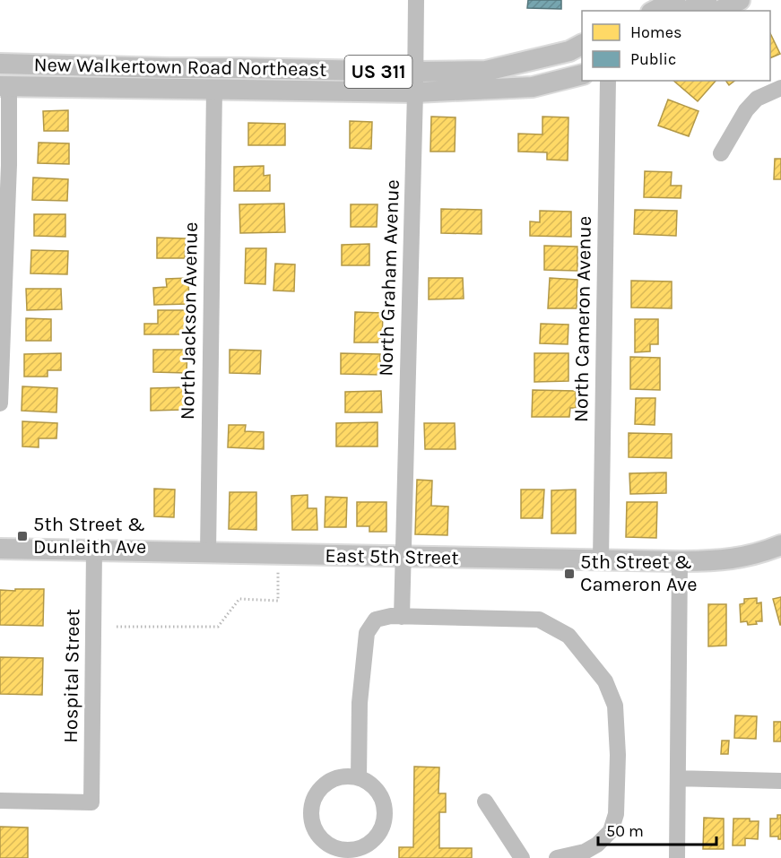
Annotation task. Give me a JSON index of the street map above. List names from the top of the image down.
{
  "streets": {
    "main road": ["New Walkertown Road Northeast", "US 311", "East 5th Street"],
    "street": [
      "North Graham Avenue",
      "North Cameron Avenue",
      "North Jackson Avenue",
      "Hospital Street"
    ]
  },
  "crossings": [
    ["New Walkertown Road Northeast", "North Graham Avenue"],
    ["New Walkertown Road Northeast", "North Jackson Avenue"],
    ["North Graham Avenue", "East 5th Street"],
    ["North Cameron Avenue", "East 5th Street"],
    ["North Jackson Avenue", "East 5th Street"],
    ["East 5th Street", "Hospital Street"]
  ],
  "places": {
    "transit": ["5th Street & Dunleith Ave", "5th Street & Cameron Ave"]
  },
  "legend": ["Homes", "Public"],
  "scale_bar": "50 m"
}
